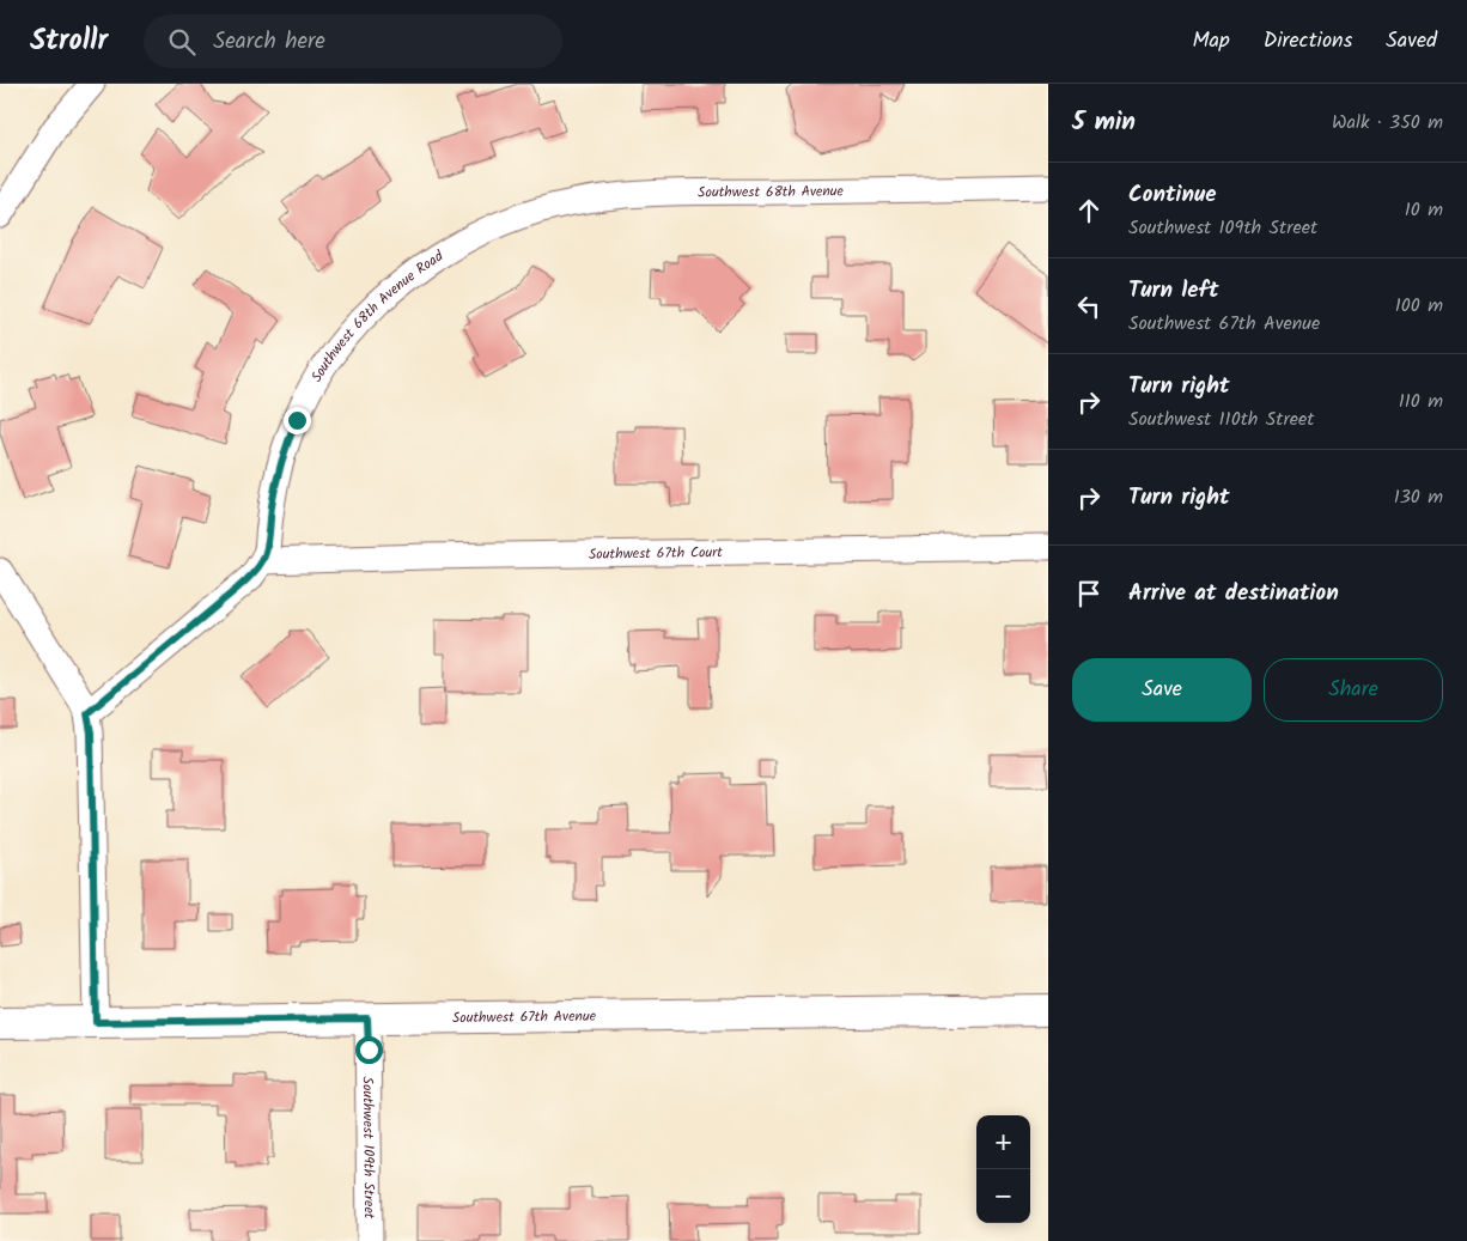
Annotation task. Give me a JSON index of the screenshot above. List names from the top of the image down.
{
  "streets": {
    "main road": ["Southwest 67th Avenue"],
    "street": [
      "Southwest 68th Avenue",
      "Southwest 68th Avenue Road",
      "Southwest 67th Court",
      "Southwest 109th Street"
    ]
  },
  "crossings": [
    ["Southwest 68th Avenue", "Southwest 68th Avenue Road"],
    ["Southwest 68th Avenue Road", "Southwest 67th Court"],
    ["Southwest 67th Avenue", "Southwest 109th Street"]
  ],
  "page": {
    "header": "Strollr",
    "search": "Search here",
    "nav": ["Map", "Directions", "Saved"],
    "heading": ["5 min", "Walk · 350 m"],
    "list": [
      ["Continue", "Southwest 109th Street", "10 m"],
      ["Turn left", "Southwest 67th Avenue", "100 m"],
      ["Turn right", "Southwest 110th Street", "110 m"],
      ["Turn right", "130 m"],
      "Arrive at destination"
    ],
    "buttons": ["Save", "Share"],
    "map_buttons": ["+", "−"]
  }
}
